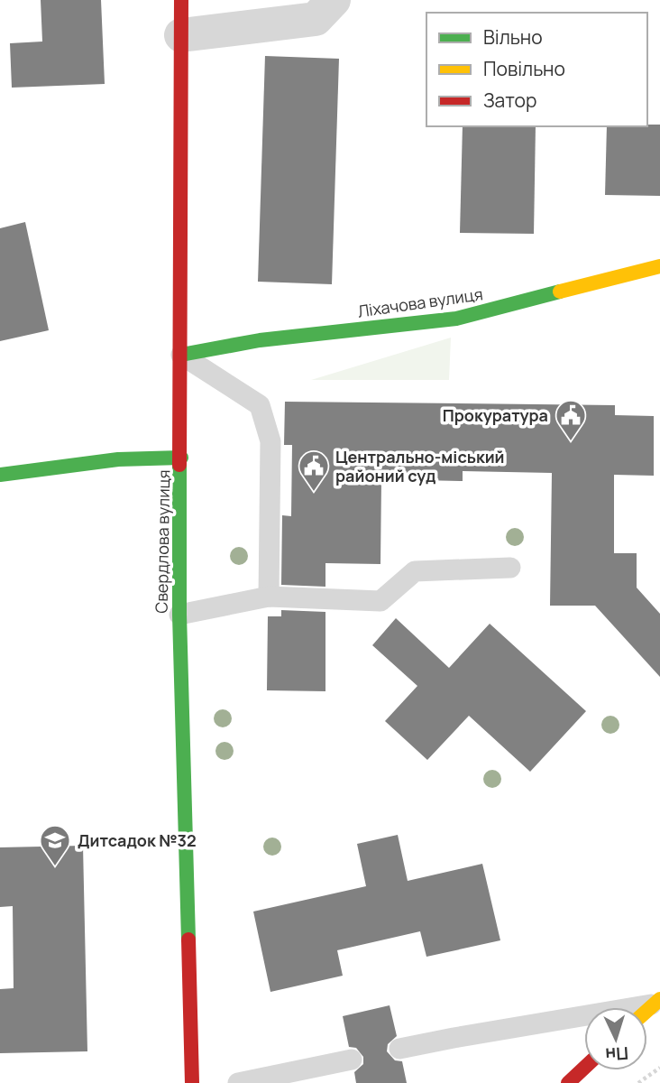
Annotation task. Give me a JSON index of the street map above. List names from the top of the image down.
{
  "streets": {
    "street": ["Ліхачова вулиця", "Свердлова вулиця"]
  },
  "crossings": [
    ["Ліхачова вулиця", "Свердлова вулиця"]
  ],
  "places": {
    "public building": ["Прокуратура", "Центрально-міський районий суд"],
    "school or university": ["Дитсадок №32"]
  },
  "legend": ["Вільно", "Повільно", "Затор"],
  "north": "bottom"
}
